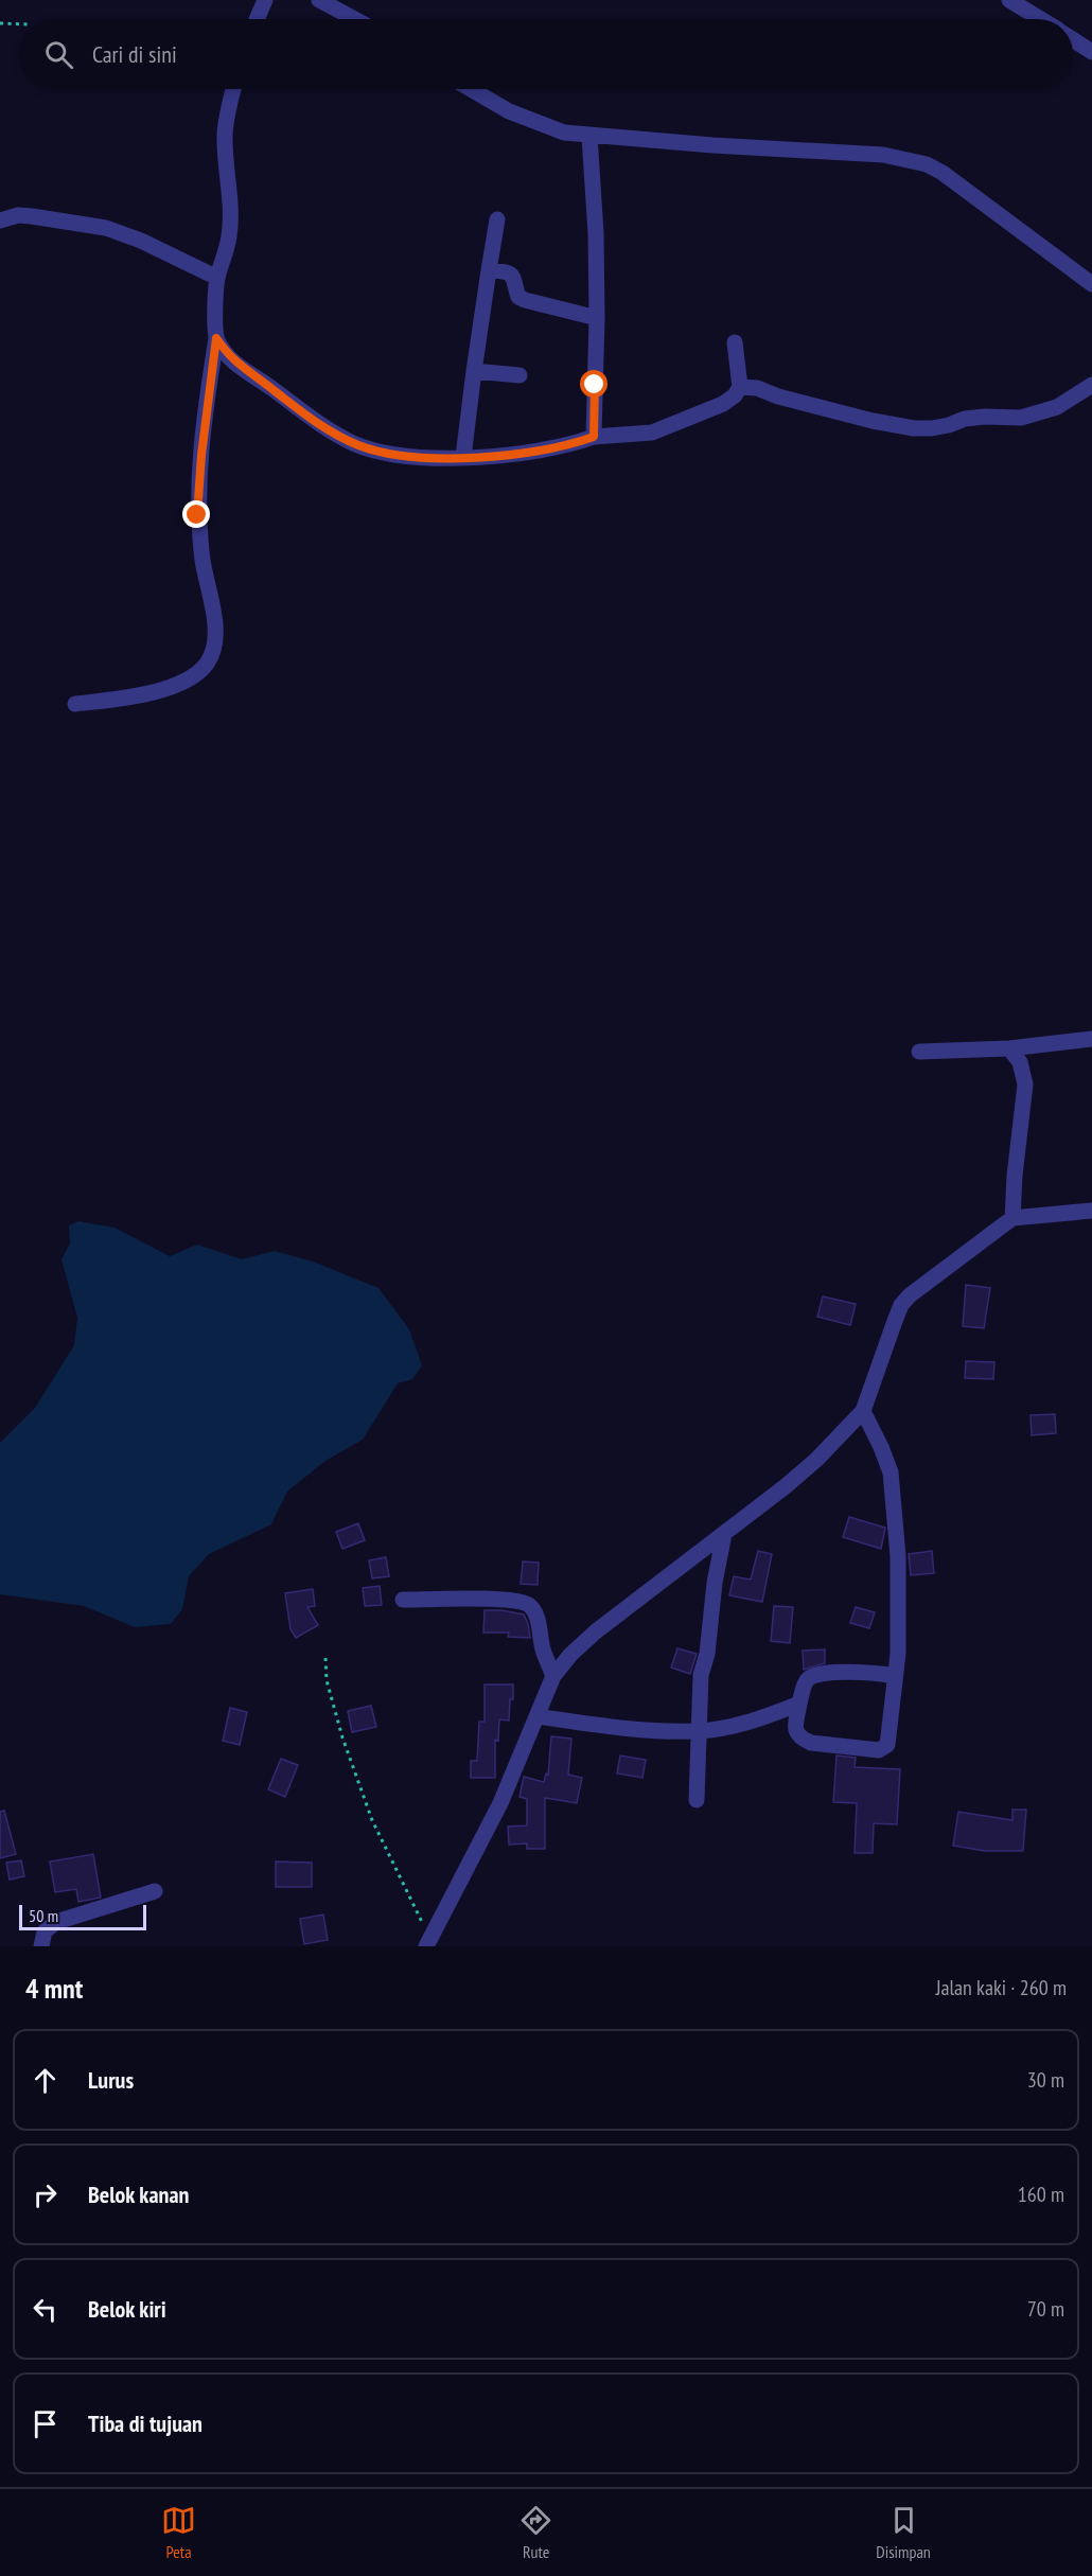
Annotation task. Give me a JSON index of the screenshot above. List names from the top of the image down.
{
  "scale_bar": "50 m",
  "page": {
    "search": "Cari di sini",
    "scale": "50 m",
    "heading": ["4 mnt", "Jalan kaki · 260 m"],
    "list": [
      ["Lurus", "30 m"],
      ["Belok kanan", "160 m"],
      ["Belok kiri", "70 m"],
      "Tiba di tujuan"
    ],
    "nav": ["Peta", "Rute", "Disimpan"]
  }
}
